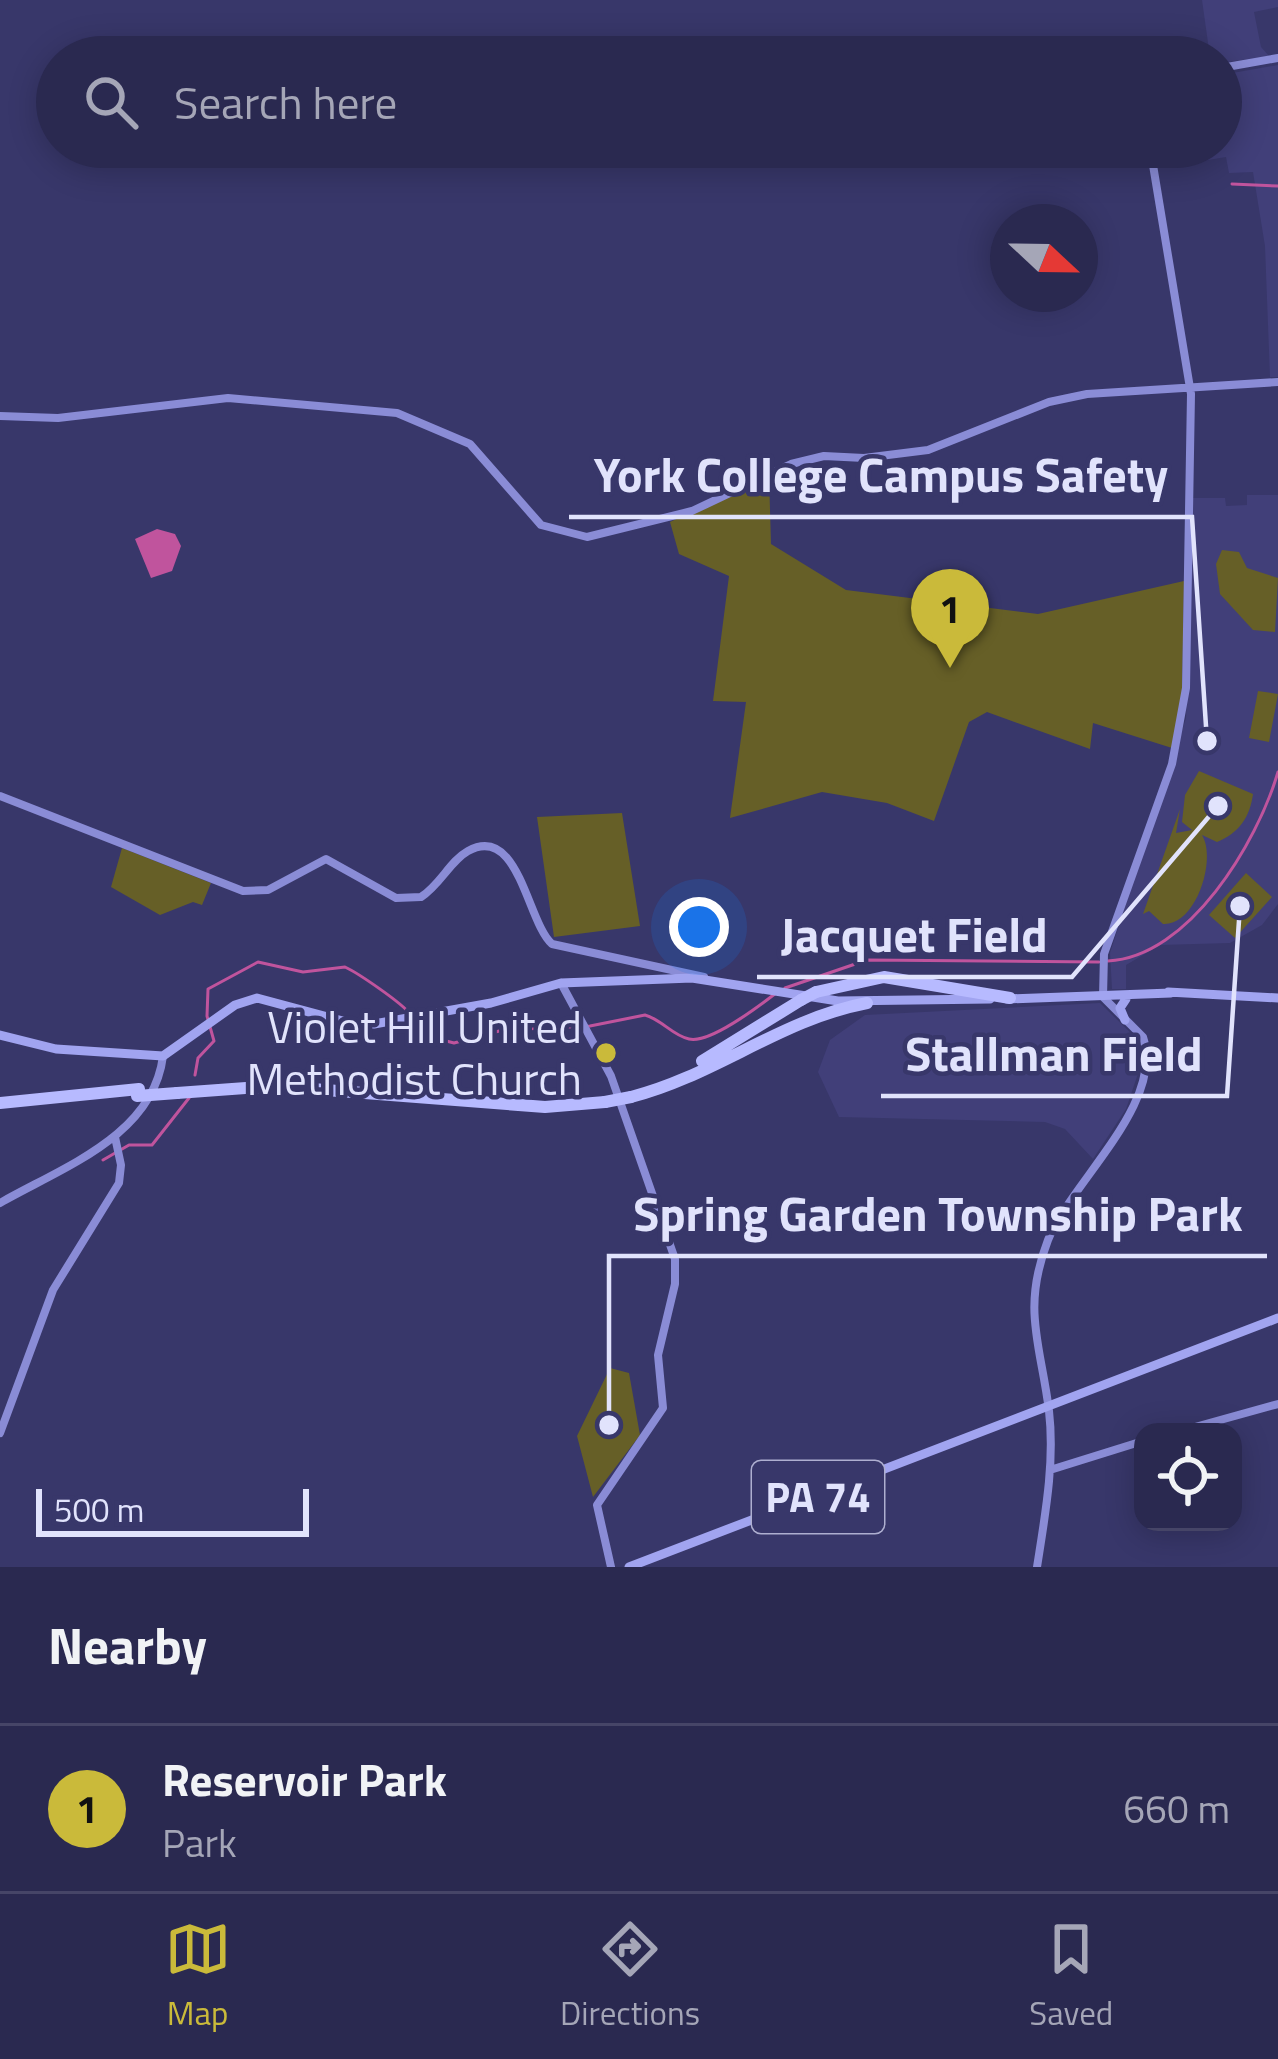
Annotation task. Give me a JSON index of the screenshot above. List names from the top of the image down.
{
  "streets": {
    "main road": ["PA 74"]
  },
  "places": [
    "York College Campus Safety",
    "Jacquet Field",
    "Stallman Field",
    "Violet Hill United Methodist Church",
    "Spring Garden Township Park"
  ],
  "scale_bar": "500 m",
  "north": "right",
  "page": {
    "search": "Search here",
    "pins": "1",
    "scale": "500 m",
    "heading": "Nearby",
    "list": [
      {
        "mark": "1",
        "name": "Reservoir Park",
        "note": "Park",
        "value": "660 m"
      }
    ],
    "nav": ["Map", "Directions", "Saved"]
  }
}
